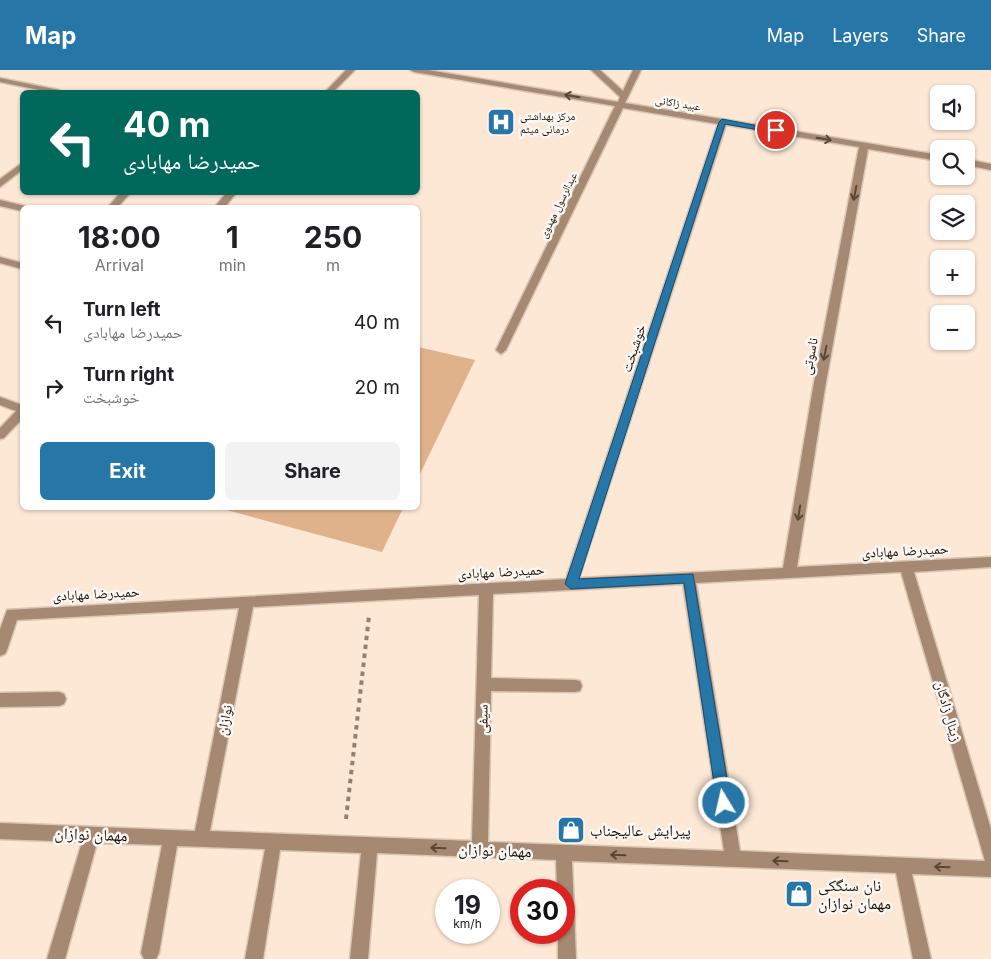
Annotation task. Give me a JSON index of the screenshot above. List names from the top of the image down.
{
  "streets": {
    "street": [
      "عبید زاکانی",
      "عبدالرسول مهدوی",
      "خوشبخت",
      "ناسوتی",
      "حمیدرضا مهابادی",
      "زینال زادگان",
      "سیفی",
      "نوازان",
      "مهمان نوازان"
    ]
  },
  "crossings": [
    ["عبید زاکانی", "عبدالرسول مهدوی"],
    ["عبید زاکانی", "خوشبخت"],
    ["عبید زاکانی", "ناسوتی"],
    ["خوشبخت", "حمیدرضا مهابادی"],
    ["ناسوتی", "حمیدرضا مهابادی"],
    ["حمیدرضا مهابادی", "زینال زادگان"],
    ["حمیدرضا مهابادی", "سیفی"],
    ["حمیدرضا مهابادی", "نوازان"],
    ["سیفی", "مهمان نوازان"],
    ["نوازان", "مهمان نوازان"]
  ],
  "one_way": ["ناسوتی", "مهمان نوازان"],
  "places": {
    "hospital": ["مرکز بهداشتی درمانی میثم"],
    "shop": ["پیرایش عالیجناب", "نان سنگکی مهمان‌ نوازان"]
  },
  "page": {
    "header": "Map",
    "nav": ["Map", "Layers", "Share"],
    "map_buttons": ["+", "−"],
    "turn": ["40 m", "حمیدرضا مهابادی"],
    "eta": [
      "18:00",
      "Arrival",
      "1",
      "min",
      "250",
      "m"
    ],
    "list": [
      {
        "name": "Turn left",
        "note": "حمیدرضا مهابادی",
        "value": "40 m"
      },
      {
        "name": "Turn right",
        "note": "خوشبخت",
        "value": "20 m"
      }
    ],
    "buttons": ["Exit", "Share"],
    "speed": "19 km/h",
    "limit": "30"
  }
}
